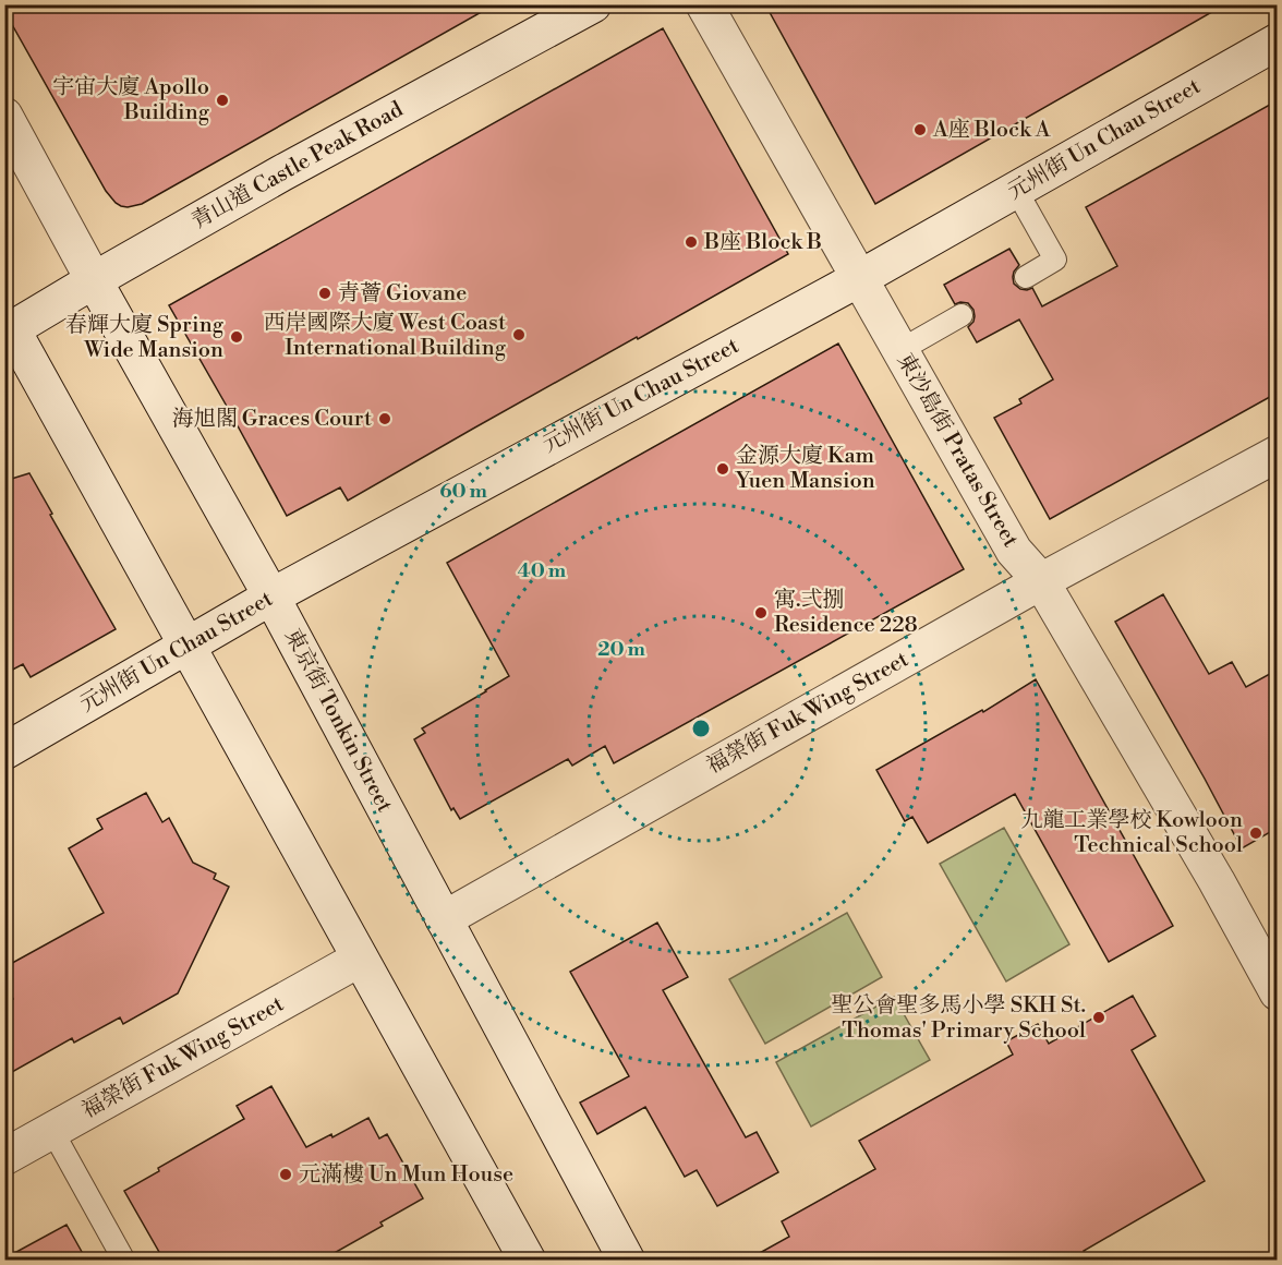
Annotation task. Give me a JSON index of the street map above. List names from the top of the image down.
{
  "streets": {
    "main road": [
      "元州街 Un Chau Street",
      "青山道 Castle Peak Road",
      "東沙島街 Pratas Street",
      "福榮街 Fuk Wing Street",
      "東京街 Tonkin Street"
    ]
  },
  "crossings": [
    ["元州街 Un Chau Street", "東沙島街 Pratas Street"],
    ["元州街 Un Chau Street", "東京街 Tonkin Street"],
    ["青山道 Castle Peak Road", "東京街 Tonkin Street"],
    ["東沙島街 Pratas Street", "福榮街 Fuk Wing Street"],
    ["福榮街 Fuk Wing Street", "東京街 Tonkin Street"]
  ],
  "places": [
    "宇宙大廈 Apollo Building",
    "A座 Block A",
    "B座 Block B",
    "青薈 Giovane",
    "西岸國際大廈 West Coast International Building",
    "春輝大廈 Spring Wide Mansion",
    "海旭閣 Graces Court",
    "金源大廈 Kam Yuen Mansion",
    "寓.弍捌 Residence 228",
    "九龍工業學校 Kowloon Technical School",
    "聖公會聖多馬小學 SKH St. Thomas' Primary School",
    "元滿樓 Un Mun House"
  ],
  "rings": ["60 m", "40 m", "20 m"]
}
